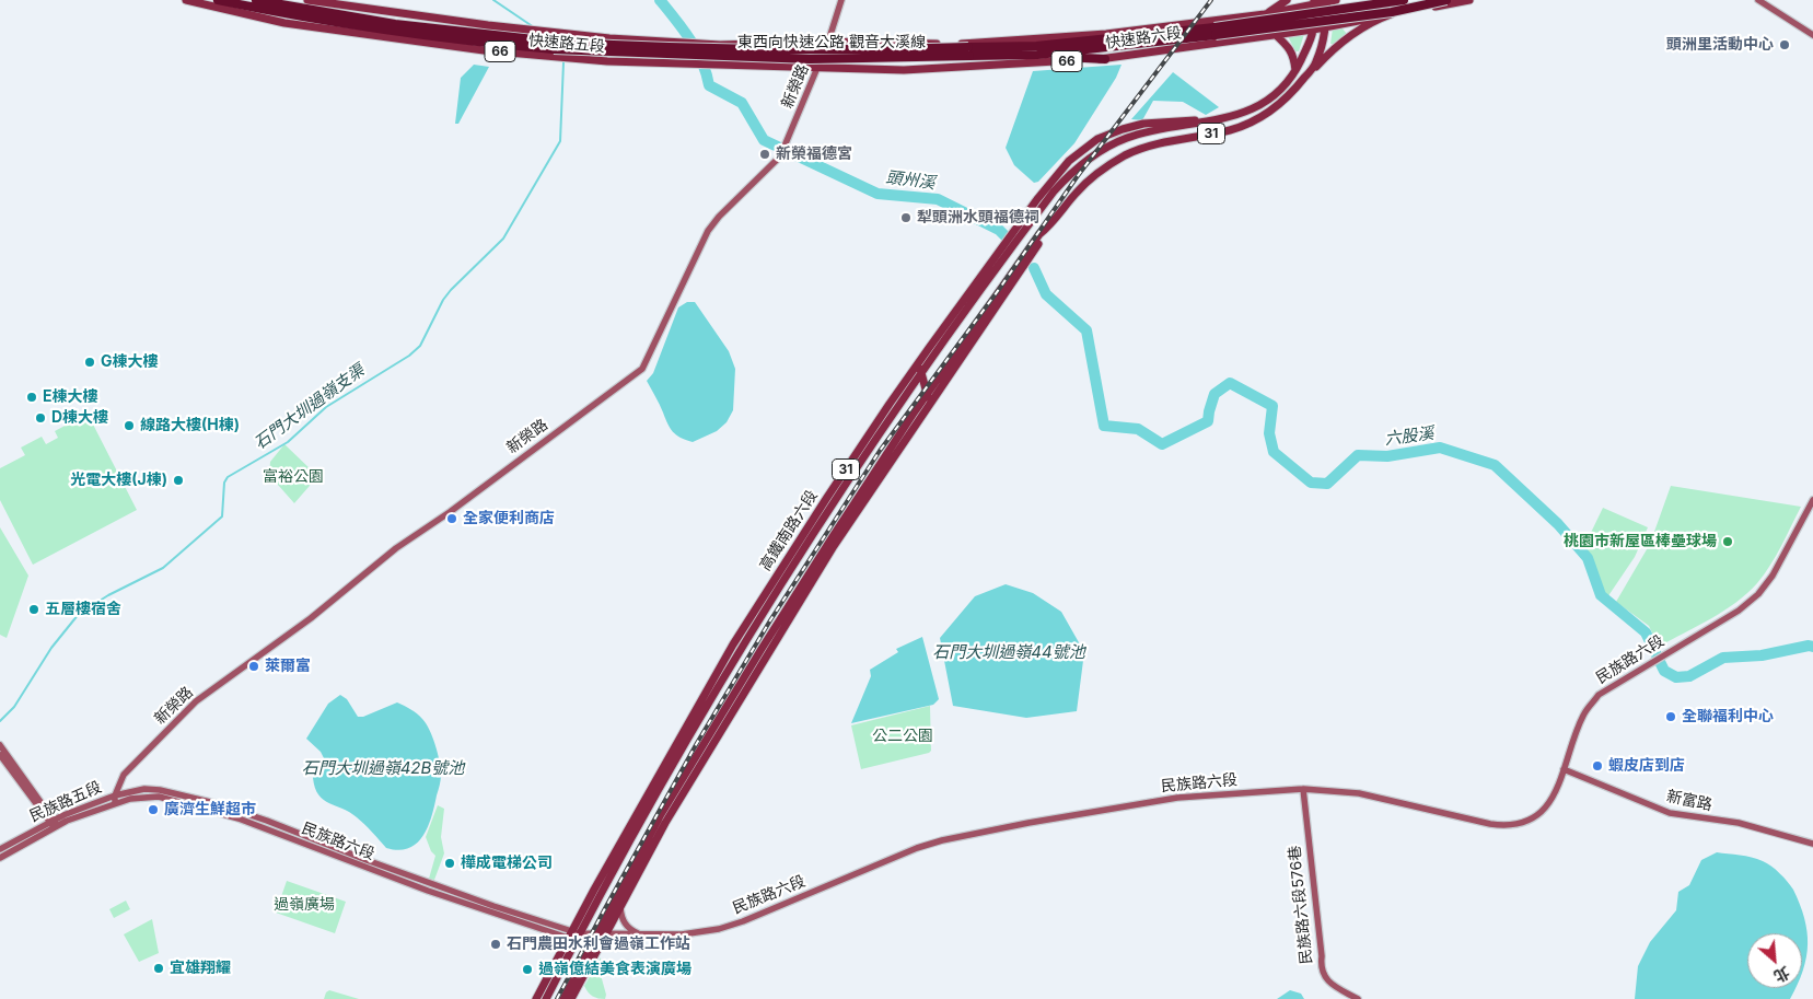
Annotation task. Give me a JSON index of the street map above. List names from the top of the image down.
{
  "streets": {
    "highway": ["東西向快速公路 觀音大溪線", "66"],
    "main road": [
      "快速路六段",
      "快速路五段",
      "新榮路",
      "31",
      "高鐵南路六段",
      "民族路六段",
      "新富路",
      "民族路五段",
      "民族路六段576巷"
    ]
  },
  "crossings": [
    ["快速路六段", "快速路五段"],
    ["快速路六段", "新榮路"],
    ["快速路六段", "31"],
    ["快速路六段", "高鐵南路六段"],
    ["快速路五段", "新榮路"],
    ["新榮路", "民族路六段"],
    ["新榮路", "民族路五段"],
    ["31", "高鐵南路六段"],
    ["31", "民族路六段"],
    ["高鐵南路六段", "民族路六段"],
    ["民族路六段", "新富路"],
    ["民族路六段", "民族路五段"],
    ["民族路六段", "民族路六段576巷"]
  ],
  "water": [
    "頭州溪",
    "石門大圳過嶺支渠",
    "六股溪",
    "石門大圳過嶺44號池",
    "石門大圳過嶺42B號池"
  ],
  "parks": ["富裕公園", "公二公園", "過嶺廣場"],
  "places": [
    "頭洲里活動中心",
    "新榮福德宮",
    "犁頭洲水頭福德祠",
    "G棟大樓",
    "E棟大樓",
    "D棟大樓",
    "線路大樓(H棟)",
    "光電大樓(J棟)",
    "全家便利商店",
    "桃園市新屋區棒壘球場",
    "五層樓宿舍",
    "萊爾富",
    "全聯福利中心",
    "蝦皮店到店",
    "廣濟生鮮超市",
    "樺成電梯公司",
    "石門農田水利會過嶺工作站",
    "宜雄翔耀",
    "過嶺億結美食表演廣場"
  ],
  "north": "bottom right"
}
